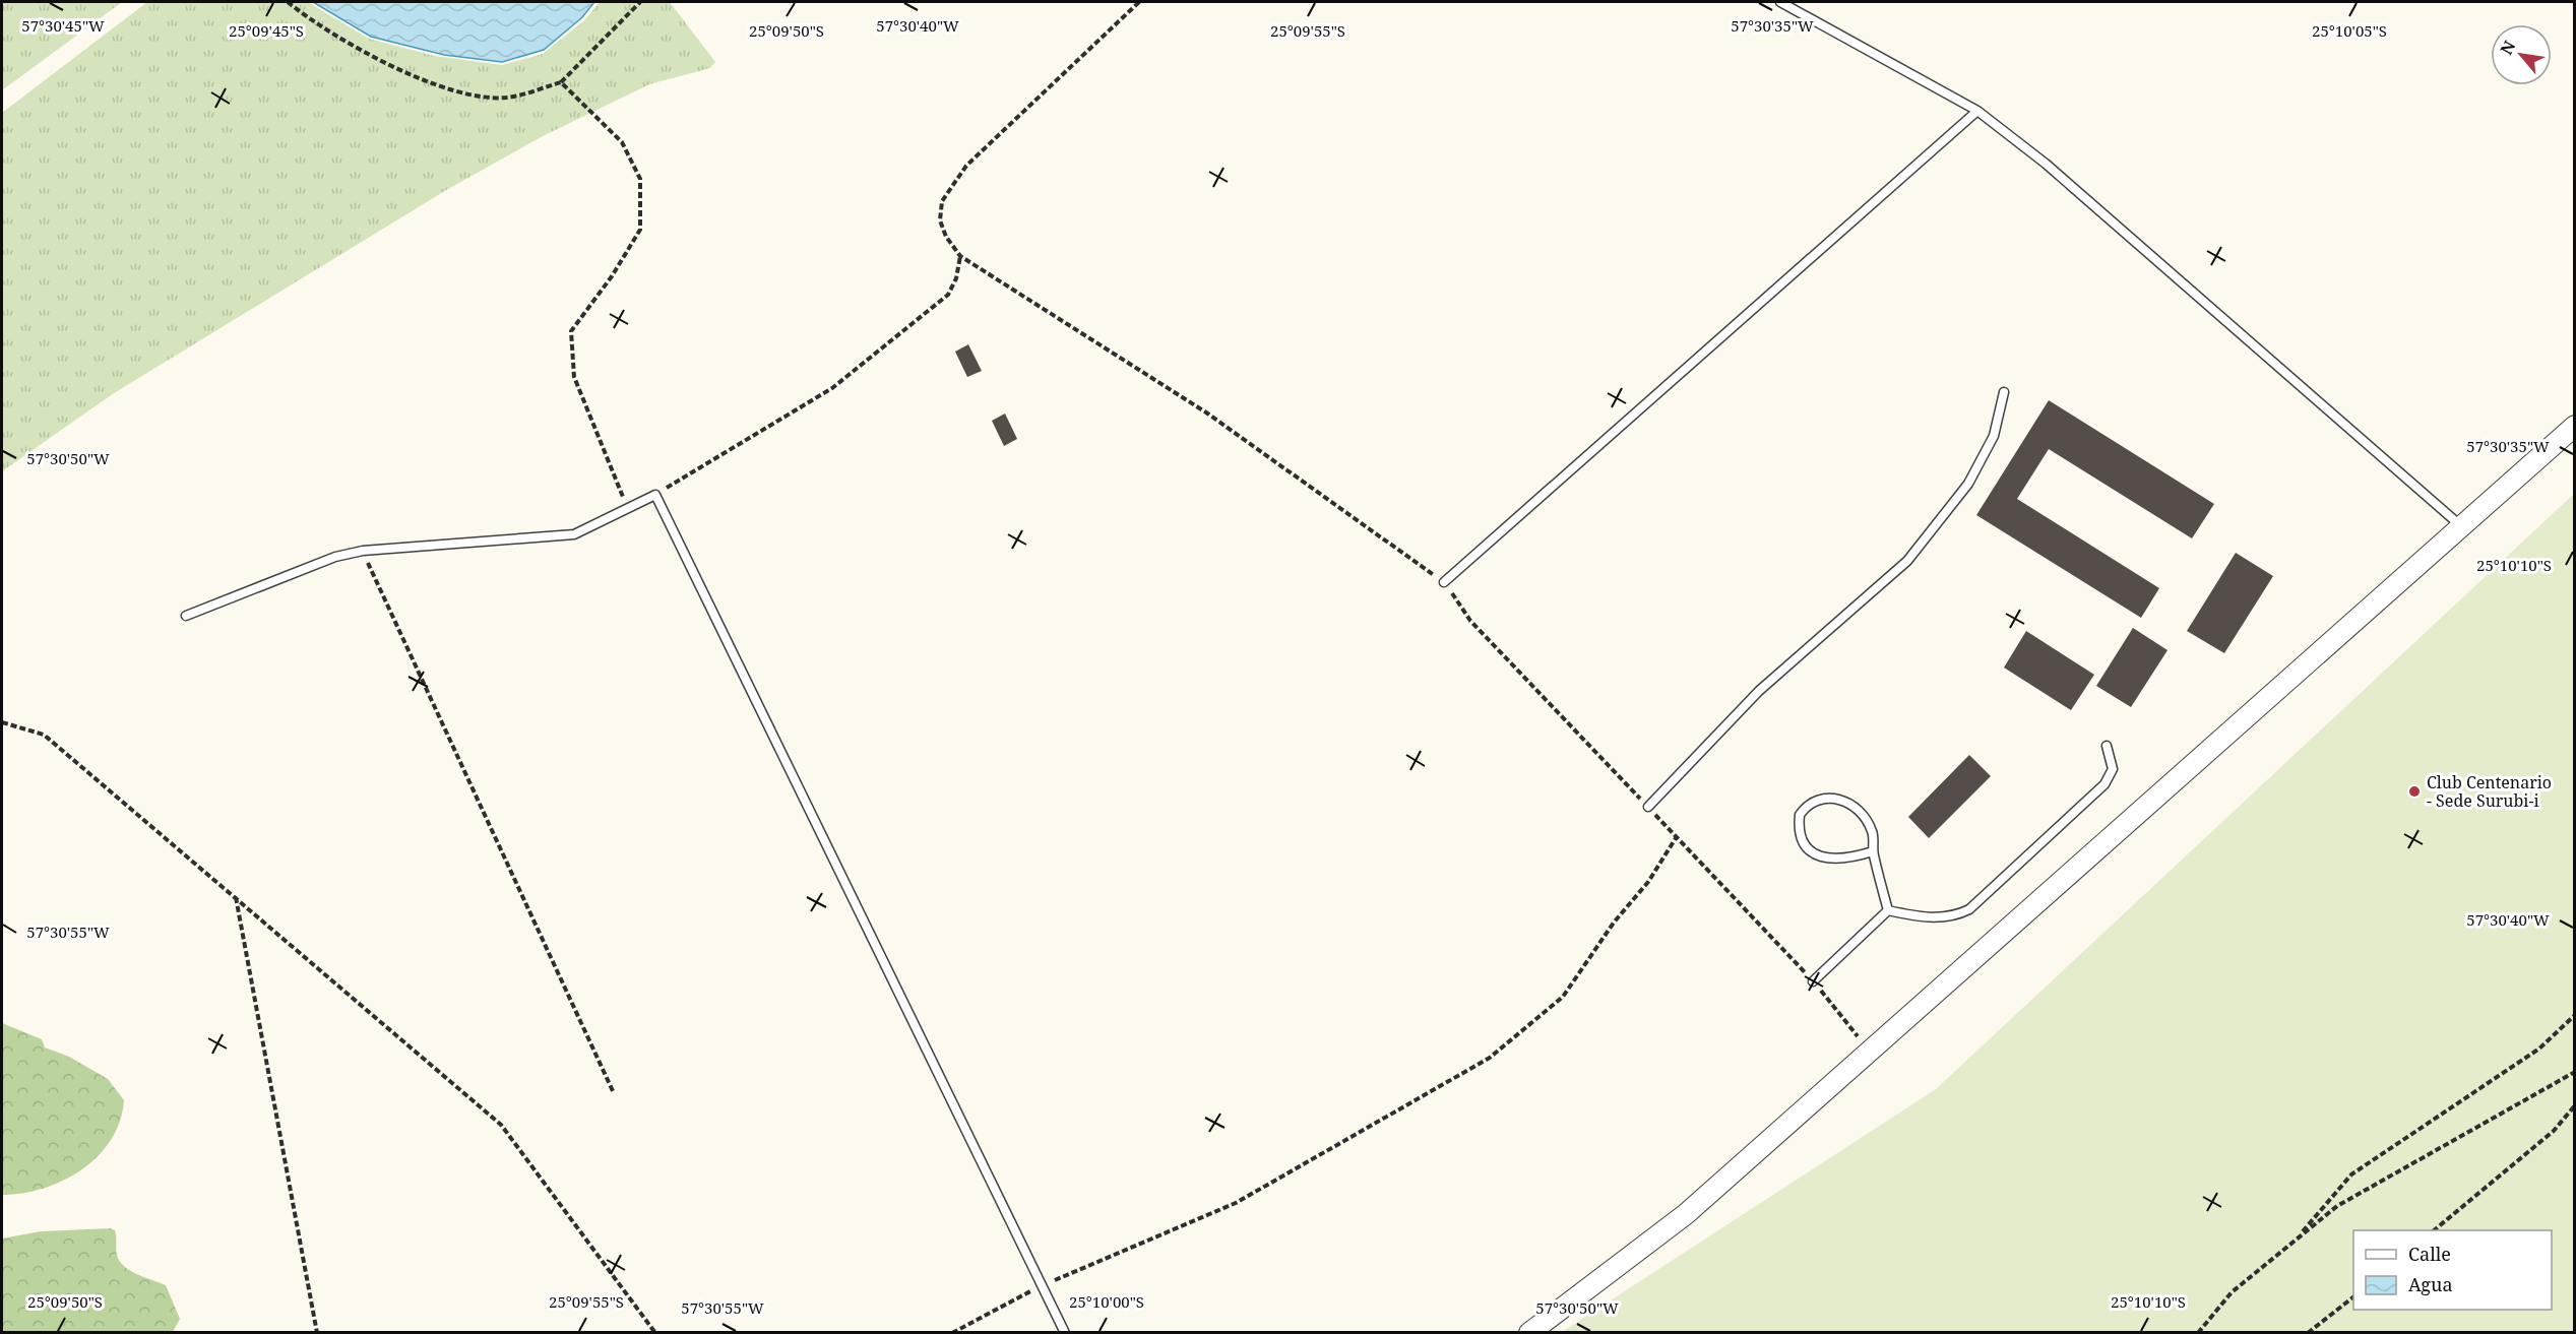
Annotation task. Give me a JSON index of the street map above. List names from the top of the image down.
{
  "places": ["Club Centenario - Sede Surubi-i"],
  "legend": ["Calle", "Agua"],
  "north": "top left",
  "coordinates": [
    "57°30'45\"W",
    "57°30'40\"W",
    "57°30'35\"W",
    "25°10'05\"S",
    "25°09'45\"S",
    "25°09'50\"S",
    "25°09'55\"S",
    "57°30'50\"W",
    "25°10'10\"S",
    "57°30'55\"W",
    "25°10'00\"S"
  ]
}
